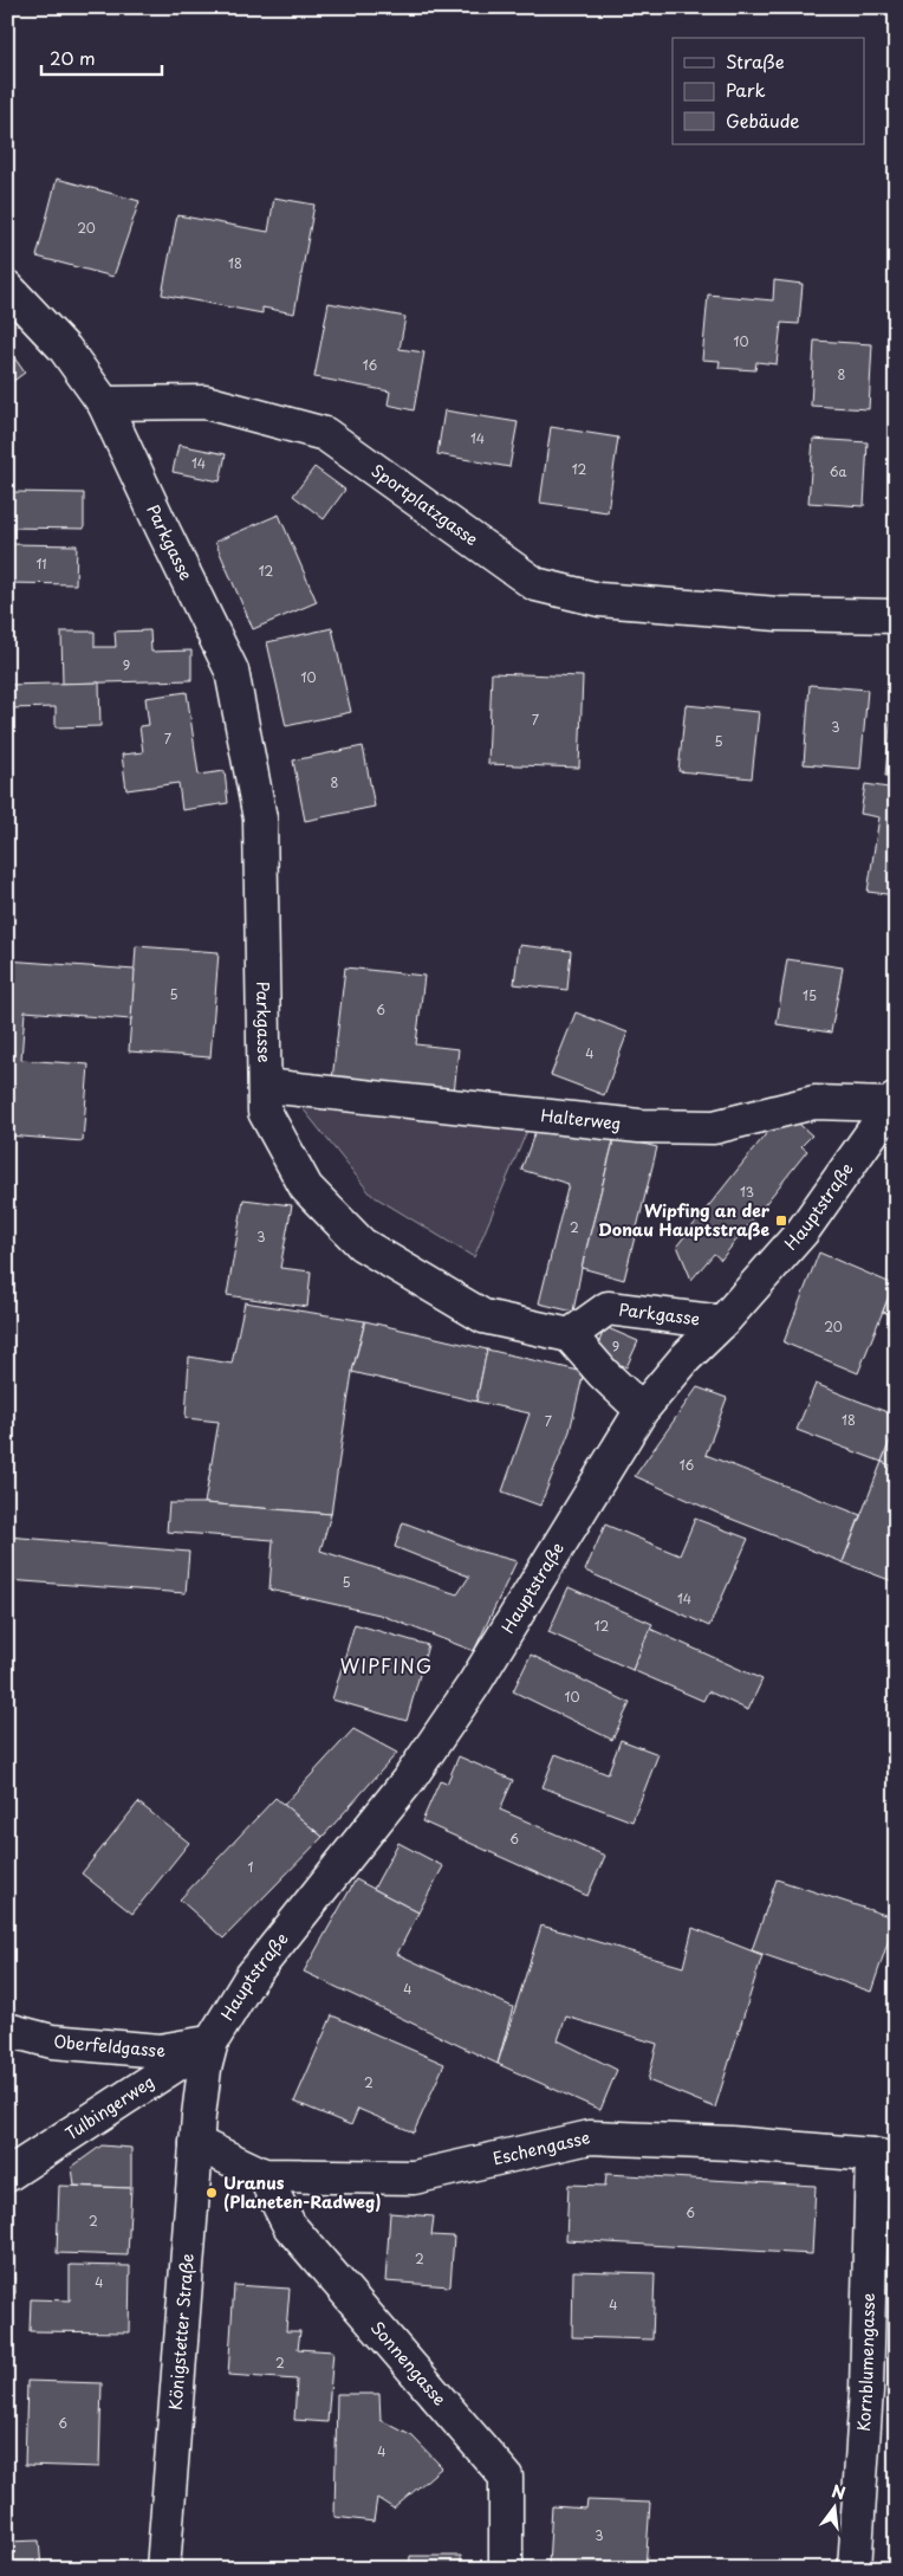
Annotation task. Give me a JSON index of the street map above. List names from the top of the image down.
{
  "streets": {
    "street": [
      "Sportplatzgasse",
      "Parkgasse",
      "Halterweg",
      "Hauptstraße",
      "Oberfeldgasse",
      "Tulbingerweg",
      "Eschengasse",
      "Königstetter Straße",
      "Kornblumengasse",
      "Sonnengasse"
    ]
  },
  "crossings": [
    ["Sportplatzgasse", "Parkgasse"],
    ["Parkgasse", "Halterweg"],
    ["Parkgasse", "Hauptstraße"],
    ["Halterweg", "Hauptstraße"],
    ["Hauptstraße", "Oberfeldgasse"],
    ["Hauptstraße", "Tulbingerweg"],
    ["Hauptstraße", "Königstetter Straße"],
    ["Oberfeldgasse", "Tulbingerweg"],
    ["Eschengasse", "Königstetter Straße"],
    ["Eschengasse", "Kornblumengasse"],
    ["Eschengasse", "Sonnengasse"]
  ],
  "districts": ["WIPFING"],
  "places": {
    "transit": ["Wipfing an der Donau Hauptstraße"],
    "other": ["Uranus (Planeten-Radweg)"]
  },
  "house_numbers": [
    "20",
    "18",
    "10",
    "16",
    "8",
    "14",
    "14",
    "12",
    "6a",
    "11",
    "12",
    "9",
    "10",
    "7",
    "3",
    "7",
    "5",
    "8",
    "5",
    "15",
    "6",
    "4",
    "13",
    "2",
    "3",
    "20",
    "9",
    "18",
    "7",
    "16",
    "5",
    "14",
    "12",
    "10",
    "6",
    "1",
    "4",
    "2",
    "6",
    "2",
    "2",
    "4",
    "4",
    "2",
    "6",
    "4",
    "3"
  ],
  "legend": ["Straße", "Park", "Gebäude"],
  "scale_bar": "20 m",
  "north": "top"
}
